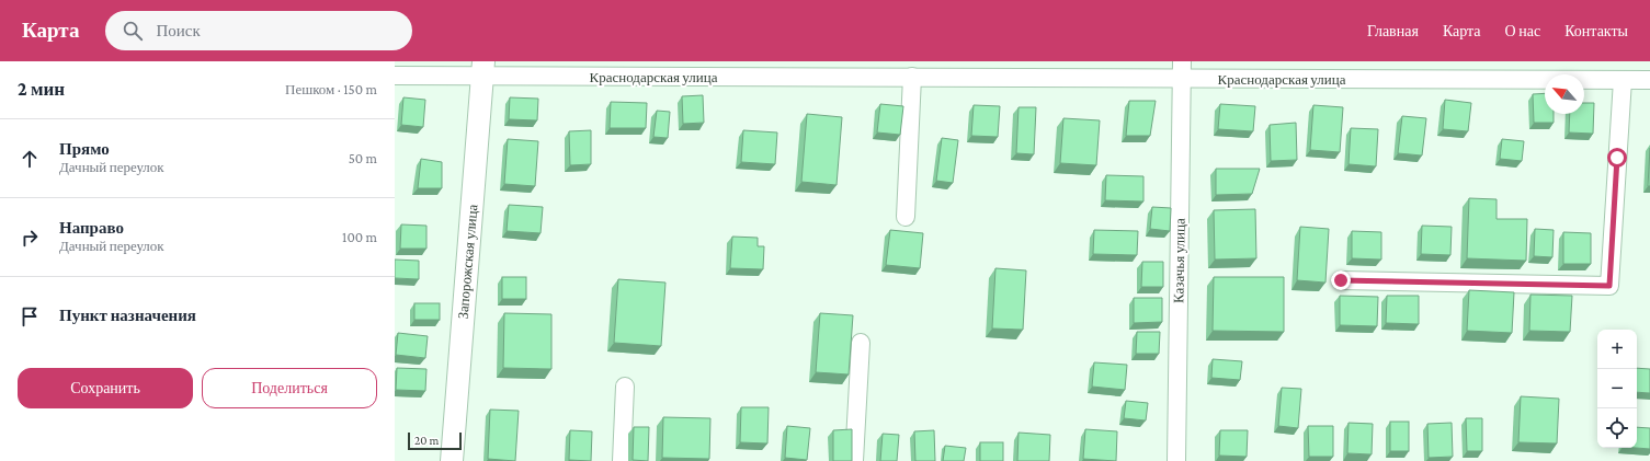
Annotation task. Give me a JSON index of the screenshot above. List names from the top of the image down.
{
  "streets": {
    "street": ["Краснодарская улица", "Казачья улица", "Запорожская улица"]
  },
  "crossings": [
    ["Краснодарская улица", "Казачья улица"],
    ["Краснодарская улица", "Запорожская улица"]
  ],
  "scale_bar": "20 m",
  "north": "top left",
  "page": {
    "header": "Карта",
    "search": "Поиск",
    "nav": [
      "Главная",
      "Карта",
      "О нас",
      "Контакты"
    ],
    "heading": ["2 мин", "Пешком · 150 m"],
    "list": [
      ["Прямо", "Дачный переулок", "50 m"],
      ["Направо", "Дачный переулок", "100 m"],
      "Пункт назначения"
    ],
    "map_buttons": ["+", "−"],
    "buttons": ["Сохранить", "Поделиться"],
    "scale": "20 m"
  }
}
